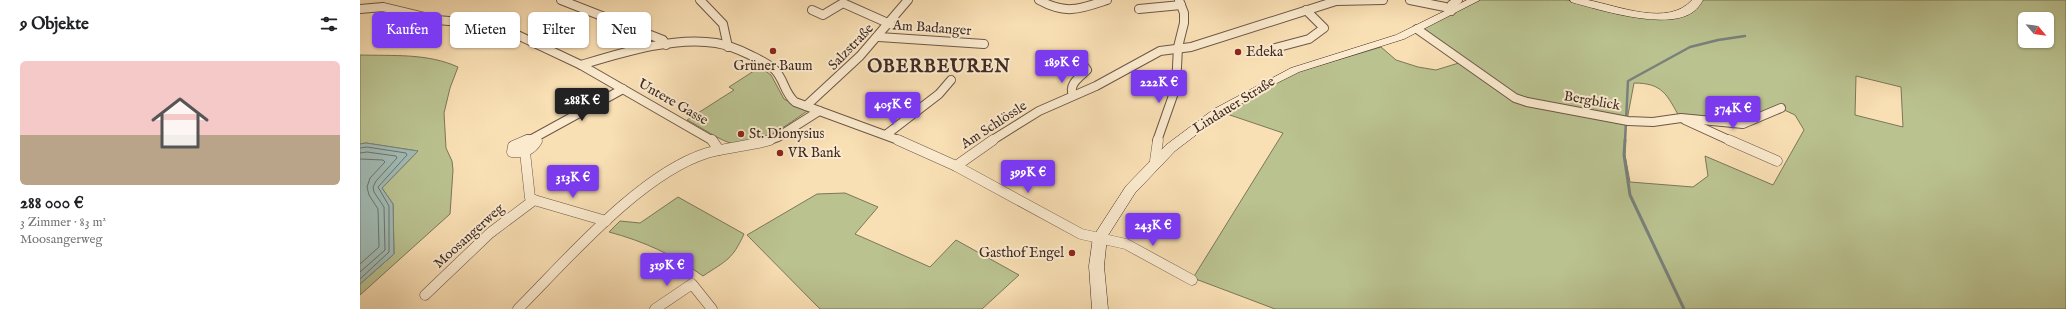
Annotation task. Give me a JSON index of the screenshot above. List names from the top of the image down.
{
  "streets": {
    "main road": ["Lindauer Straße"],
    "street": [
      "Am Badanger",
      "Salzstraße",
      "Bergblick",
      "Untere Gasse",
      "Am Schlössle",
      "Moosangerweg"
    ]
  },
  "crossings": [
    ["Am Badanger", "Salzstraße"],
    ["Bergblick", "Lindauer Straße"]
  ],
  "districts": ["OBERBEUREN"],
  "places": [
    "Grüner Baum",
    "Edeka",
    "St. Dionysius",
    "VR Bank",
    "Gasthof Engel"
  ],
  "north": "bottom right",
  "page": {
    "heading": "9 Objekte",
    "chip": [
      "Kaufen",
      "Mieten",
      "Filter",
      "Neu"
    ],
    "list": [
      {
        "name": "288 000 €",
        "note": "3 Zimmer · 83 m² · Moosangerweg"
      }
    ],
    "price": [
      "189K €",
      "222K €",
      "288K €",
      "405K €",
      "374K €",
      "399K €",
      "313K €",
      "243K €",
      "319K €"
    ]
  }
}
